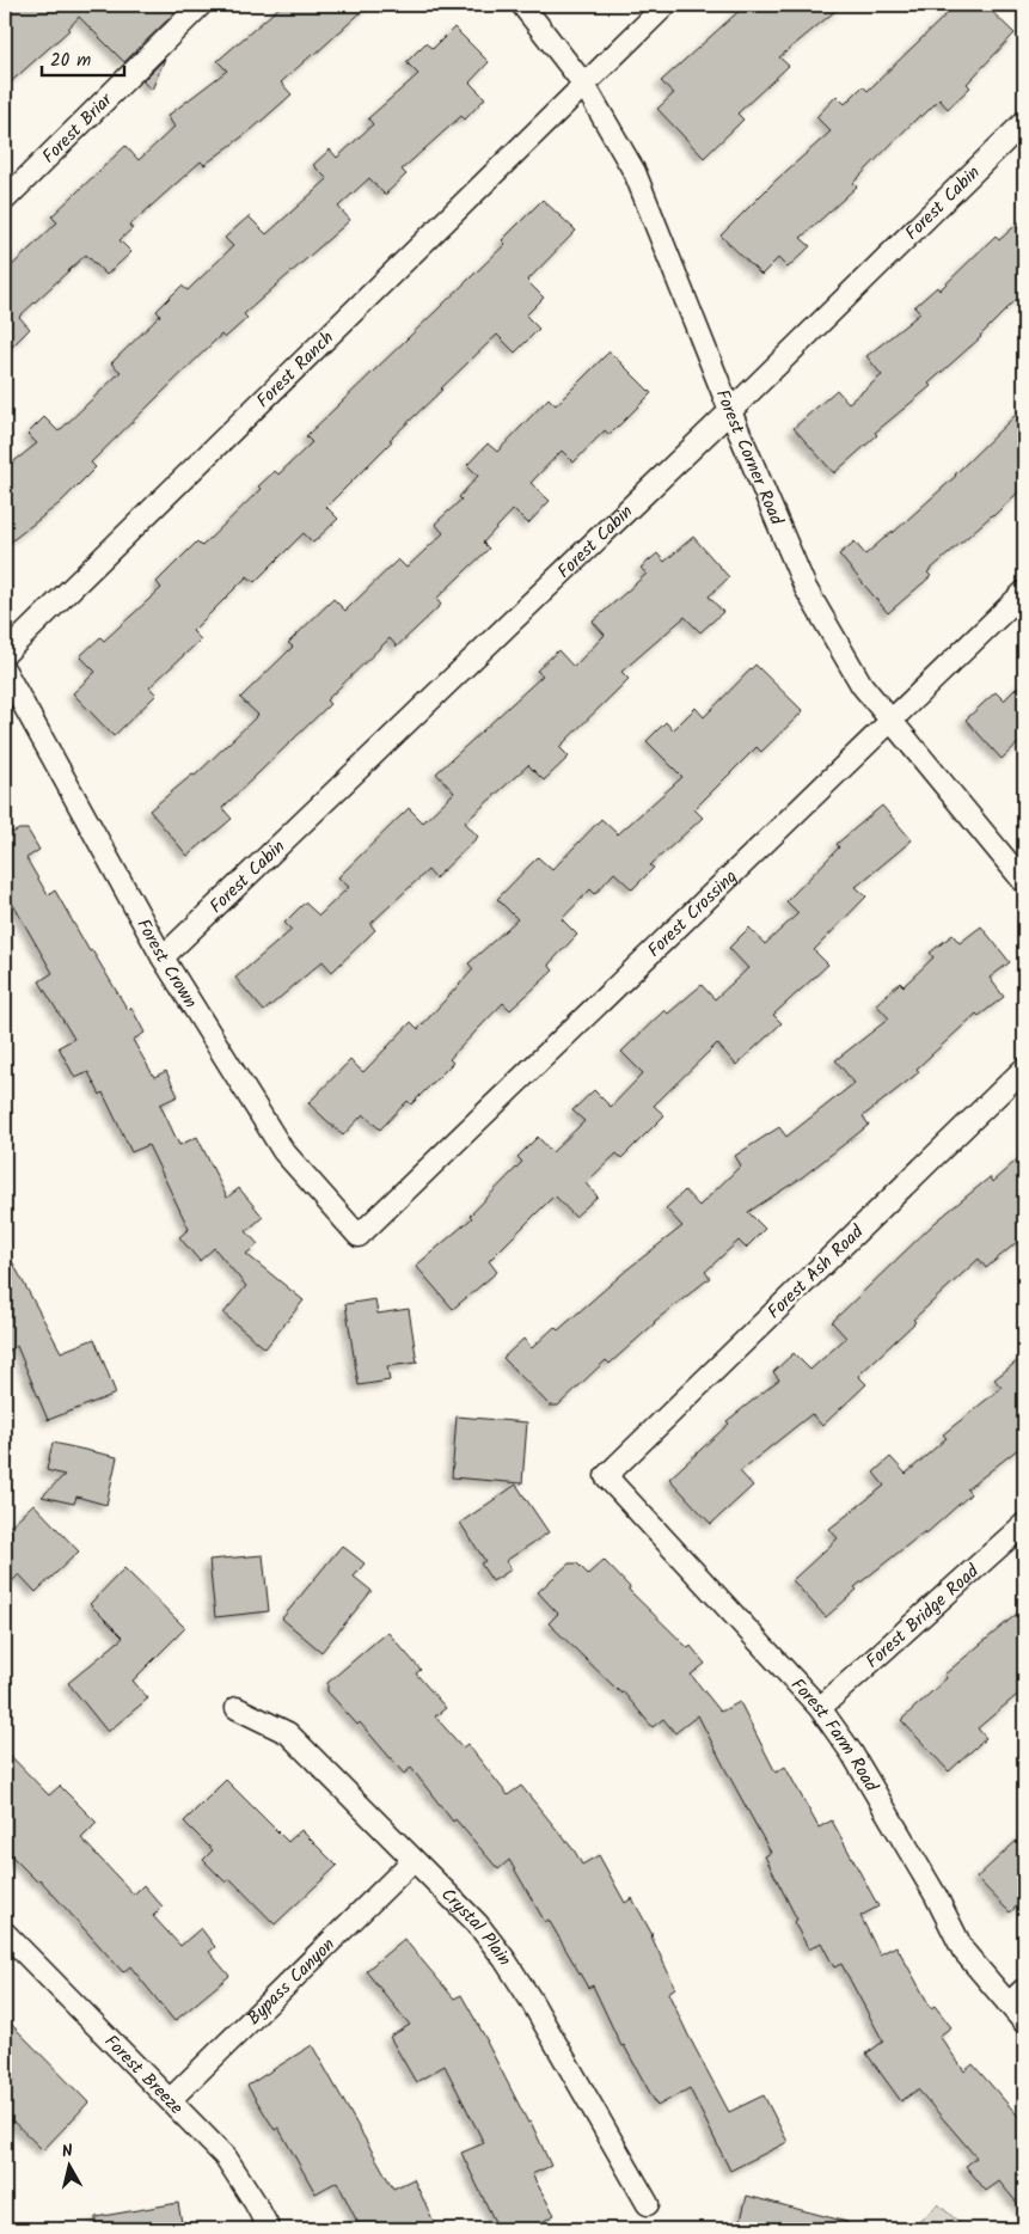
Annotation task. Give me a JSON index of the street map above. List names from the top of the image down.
{
  "streets": {
    "street": [
      "Forest Briar",
      "Forest Cabin",
      "Forest Ranch",
      "Forest Corner Road",
      "Forest Crossing",
      "Forest Crown",
      "Forest Ash Road",
      "Forest Bridge Road",
      "Forest Farm Road",
      "Crystal Plain",
      "Bypass Canyon",
      "Forest Breeze"
    ]
  },
  "crossings": [
    ["Forest Cabin", "Forest Corner Road"],
    ["Forest Cabin", "Forest Crown"],
    ["Forest Ranch", "Forest Corner Road"],
    ["Forest Corner Road", "Forest Crossing"],
    ["Forest Crossing", "Forest Crown"],
    ["Forest Ash Road", "Forest Farm Road"],
    ["Forest Bridge Road", "Forest Farm Road"],
    ["Crystal Plain", "Bypass Canyon"],
    ["Bypass Canyon", "Forest Breeze"]
  ],
  "scale_bar": "20 m",
  "north": "top"
}
